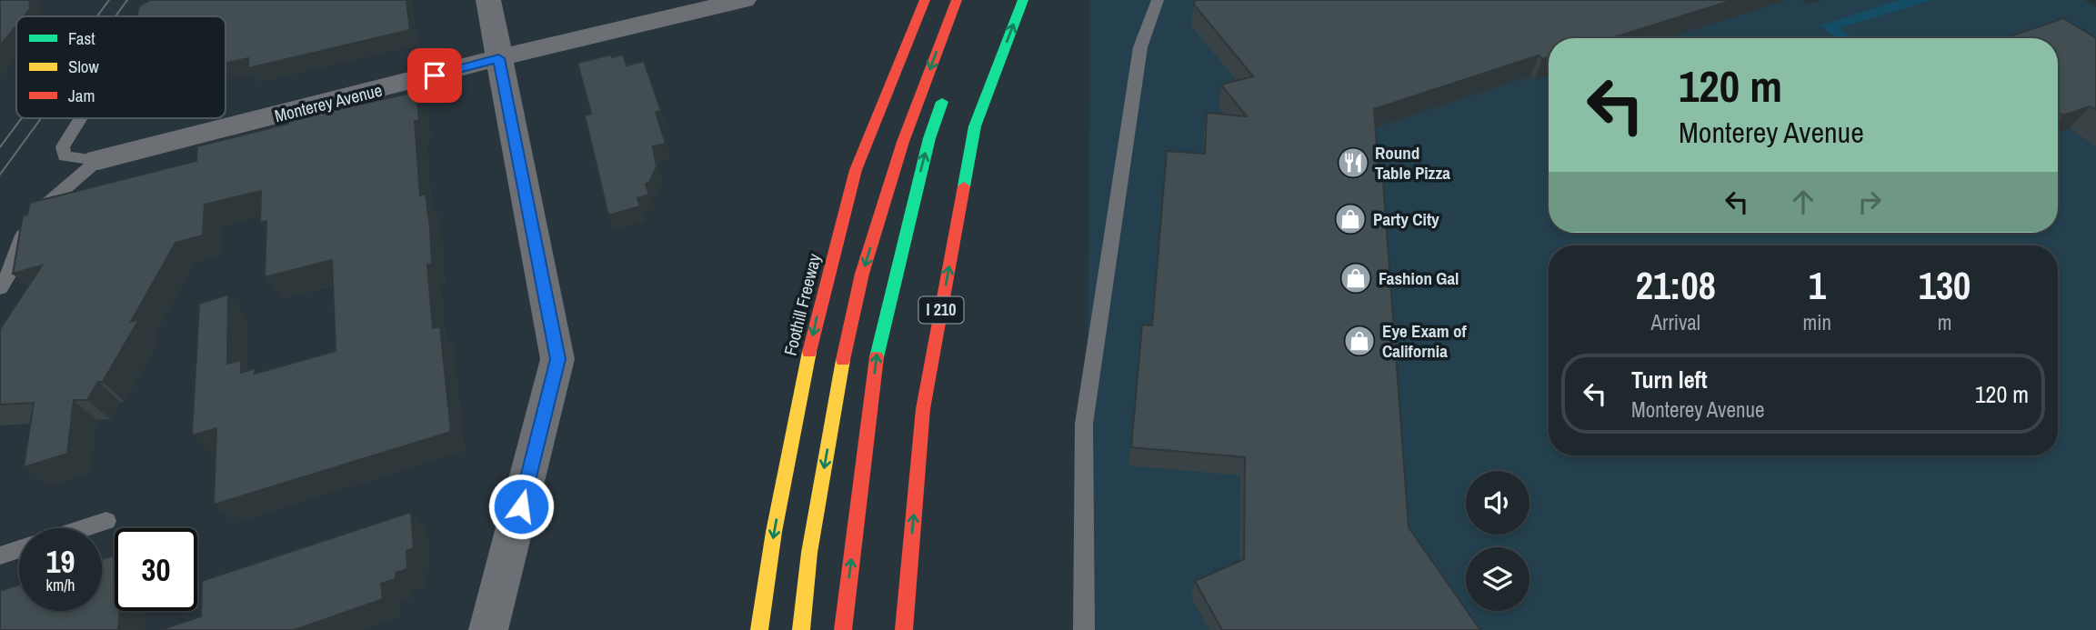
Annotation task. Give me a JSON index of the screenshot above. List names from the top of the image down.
{
  "streets": {
    "highway": ["Foothill Freeway", "I 210"],
    "street": ["Monterey Avenue"]
  },
  "places": {
    "restaurant": ["Round Table Pizza"],
    "shop": ["Party City", "Fashion Gal", "Eye Exam of California"]
  },
  "legend": ["Fast", "Slow", "Jam"],
  "page": {
    "turn": ["120 m", "Monterey Avenue"],
    "eta": [
      "21:08",
      "Arrival",
      "1",
      "min",
      "130",
      "m"
    ],
    "list": [
      {
        "name": "Turn left",
        "note": "Monterey Avenue",
        "value": "120 m"
      }
    ],
    "speed": "19 km/h",
    "limit": "30"
  }
}
